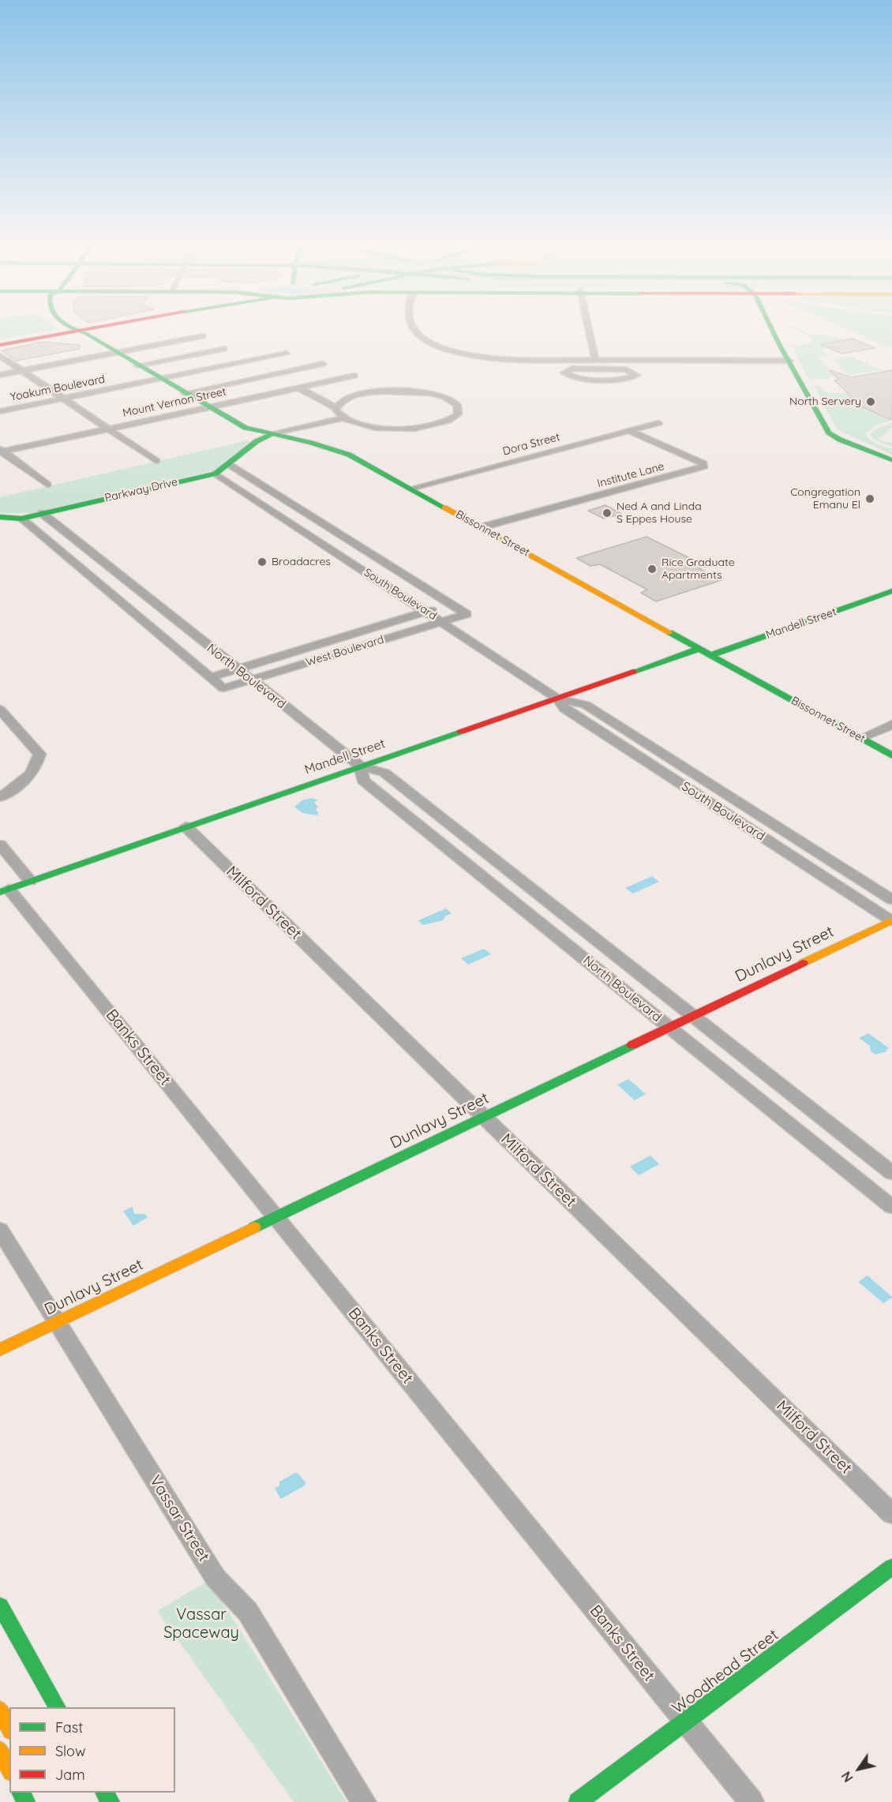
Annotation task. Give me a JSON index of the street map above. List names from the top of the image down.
{
  "streets": {
    "main road": [
      "Parkway Drive",
      "Bissonnet Street",
      "Mandell Street",
      "Dunlavy Street",
      "Woodhead Street"
    ],
    "street": [
      "Yoakum Boulevard",
      "Mount Vernon Street",
      "Dora Street",
      "Institute Lane",
      "South Boulevard",
      "West Boulevard",
      "North Boulevard",
      "Milford Street",
      "Banks Street",
      "Vassar Street"
    ]
  },
  "crossings": [
    ["Yoakum Boulevard", "Bissonnet Street"],
    ["Mount Vernon Street", "Bissonnet Street"],
    ["Dora Street", "Institute Lane"],
    ["Dora Street", "Bissonnet Street"],
    ["Institute Lane", "Bissonnet Street"],
    ["Parkway Drive", "Bissonnet Street"],
    ["Parkway Drive", "South Boulevard"],
    ["Parkway Drive", "North Boulevard"],
    ["Bissonnet Street", "Mandell Street"],
    ["South Boulevard", "Mandell Street"],
    ["South Boulevard", "West Boulevard"],
    ["South Boulevard", "Dunlavy Street"],
    ["Mandell Street", "North Boulevard"],
    ["Mandell Street", "Milford Street"],
    ["Mandell Street", "Banks Street"],
    ["West Boulevard", "North Boulevard"],
    ["North Boulevard", "Dunlavy Street"],
    ["Milford Street", "Dunlavy Street"],
    ["Dunlavy Street", "Banks Street"],
    ["Dunlavy Street", "Vassar Street"],
    ["Banks Street", "Woodhead Street"]
  ],
  "parks": ["Vassar Spaceway"],
  "places": [
    "North Servery",
    "Congregation Emanu El",
    "Ned A and Linda S Eppes House",
    "Broadacres",
    "Rice Graduate Apartments"
  ],
  "legend": ["Fast", "Slow", "Jam"],
  "north": "bottom left"
}
